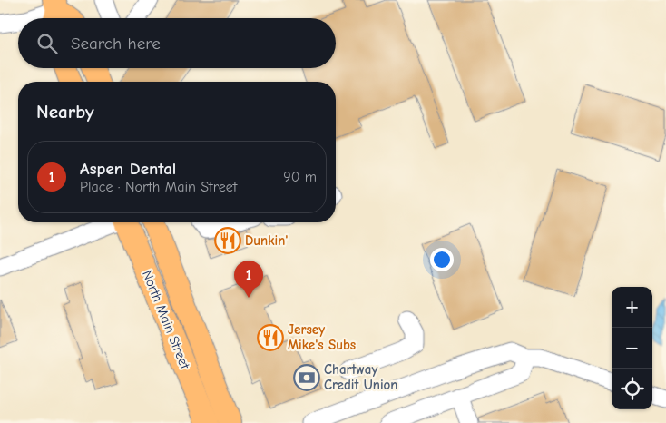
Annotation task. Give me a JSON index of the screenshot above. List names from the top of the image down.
{
  "streets": {
    "main road": ["North Main Street"]
  },
  "places": {
    "restaurant": ["Dunkin'", "Jersey Mike's Subs"],
    "bank": ["Chartway Credit Union"]
  },
  "page": {
    "search": "Search here",
    "heading": "Nearby",
    "list": [
      {
        "mark": "1",
        "name": "Aspen Dental",
        "note": "Place · North Main Street",
        "value": "90 m"
      }
    ],
    "pins": "1",
    "map_buttons": ["+", "−"]
  }
}
